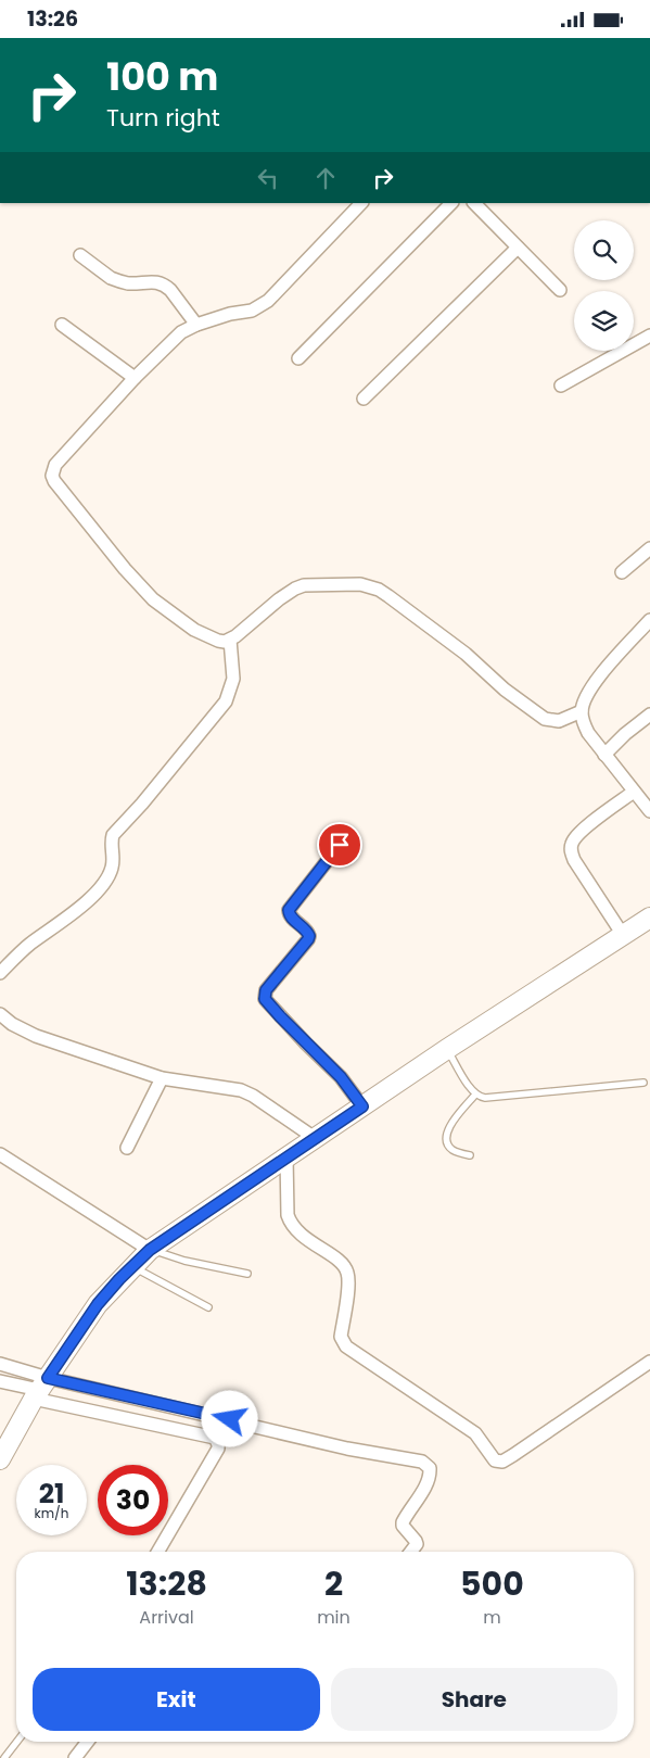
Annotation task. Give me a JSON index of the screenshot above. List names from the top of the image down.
{
  "page": {
    "status": "13:26",
    "turn": ["100 m", "Turn right"],
    "speed": "21 km/h",
    "limit": "30",
    "eta": [
      "13:28",
      "Arrival",
      "2",
      "min",
      "500",
      "m"
    ],
    "buttons": ["Exit", "Share"]
  }
}
